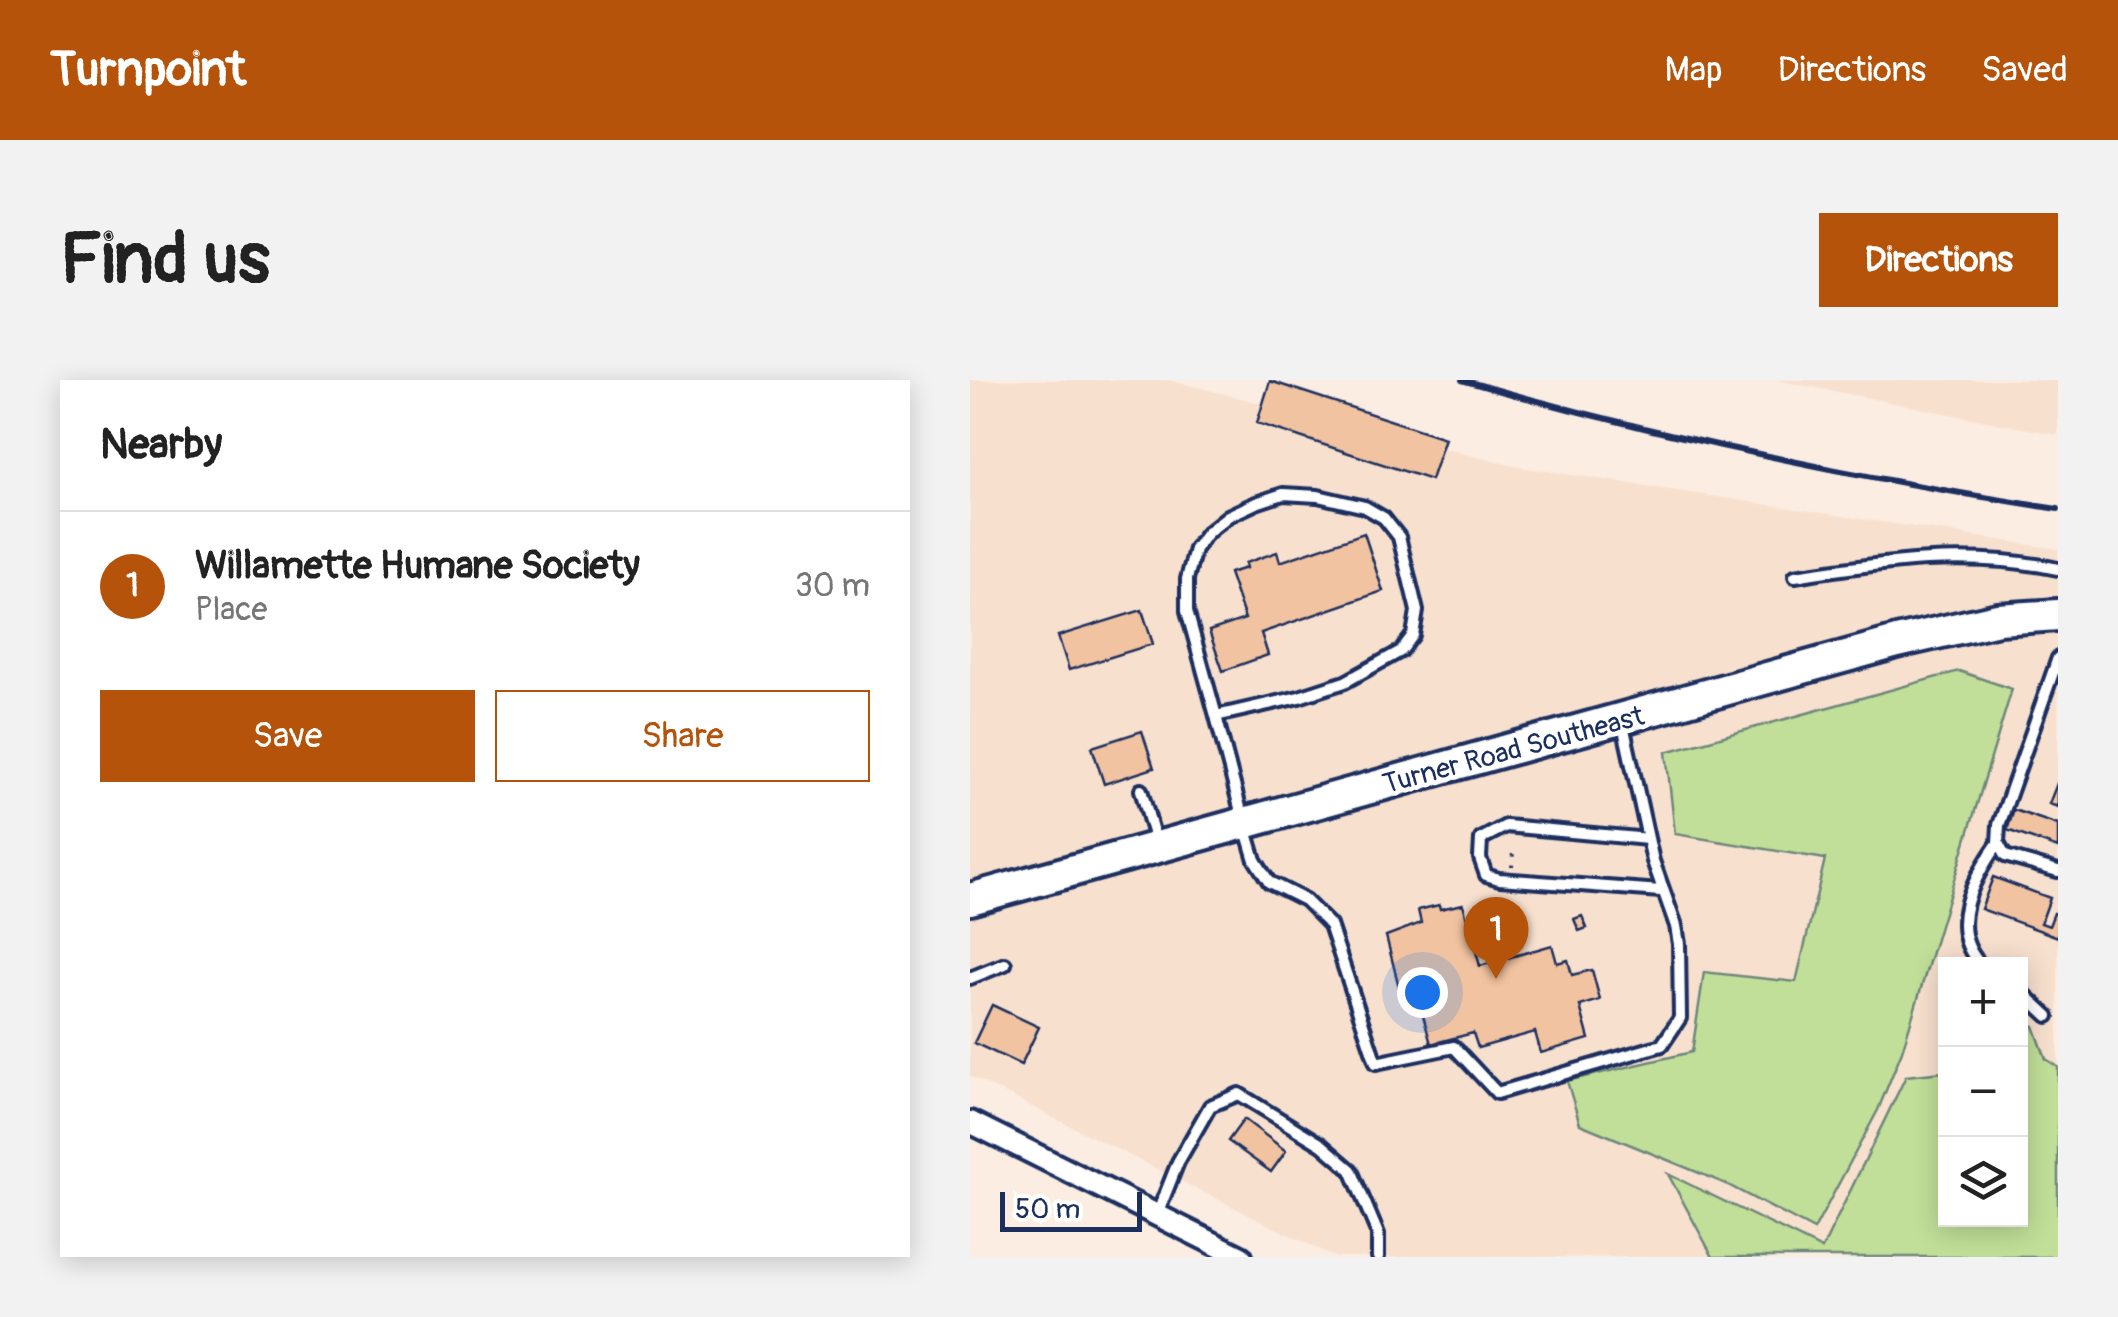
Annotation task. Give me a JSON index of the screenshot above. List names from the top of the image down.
{
  "streets": {
    "main road": ["Turner Road Southeast"]
  },
  "scale_bar": "50 m",
  "page": {
    "header": "Turnpoint",
    "nav": ["Map", "Directions", "Saved"],
    "buttons": [
      "Directions",
      ["Save", "Share"]
    ],
    "title": "Find us",
    "heading": "Nearby",
    "list": [
      {
        "mark": "1",
        "name": "Willamette Humane Society",
        "note": "Place",
        "value": "30 m"
      }
    ],
    "pins": "1",
    "map_buttons": ["+", "−"],
    "scale": "50 m"
  }
}
